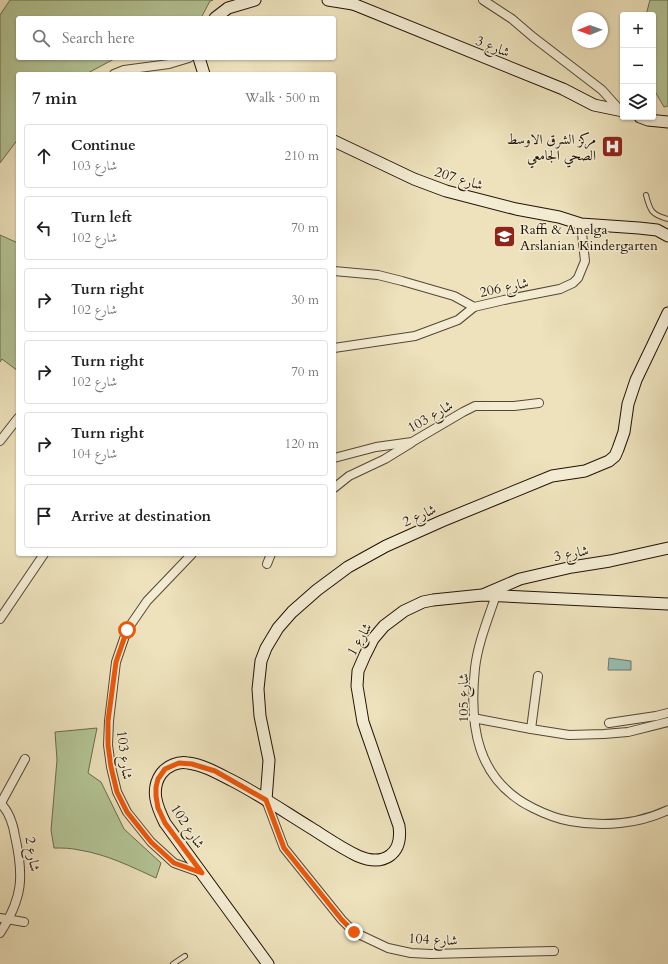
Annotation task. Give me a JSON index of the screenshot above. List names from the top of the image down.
{
  "streets": {
    "street": [
      "شارع 3",
      "شارع 207",
      "شارع 206",
      "شارع 103",
      "شارع 2",
      "شارع 1",
      "شارع 105",
      "شارع 102",
      "شارع 104"
    ]
  },
  "crossings": [
    ["شارع 3", "شارع 1"],
    ["شارع 207", "شارع 206"],
    ["شارع 103", "شارع 102"],
    ["شارع 2", "شارع 1"],
    ["شارع 2", "شارع 102"],
    ["شارع 2", "شارع 104"],
    ["شارع 1", "شارع 105"],
    ["شارع 1", "شارع 102"],
    ["شارع 1", "شارع 104"],
    ["شارع 102", "شارع 104"]
  ],
  "places": {
    "hospital": ["مركز الشرق الاوسط الصحي الجامعي"],
    "school or university": ["Raffi & Anelga Arslanian Kindergarten"]
  },
  "north": "left",
  "page": {
    "map_buttons": ["+", "−"],
    "search": "Search here",
    "heading": ["7 min", "Walk · 500 m"],
    "list": [
      ["Continue", "شارع 103", "210 m"],
      ["Turn left", "شارع 102", "70 m"],
      ["Turn right", "شارع 102", "30 m"],
      ["Turn right", "شارع 102", "70 m"],
      ["Turn right", "شارع 104", "120 m"],
      "Arrive at destination"
    ]
  }
}
